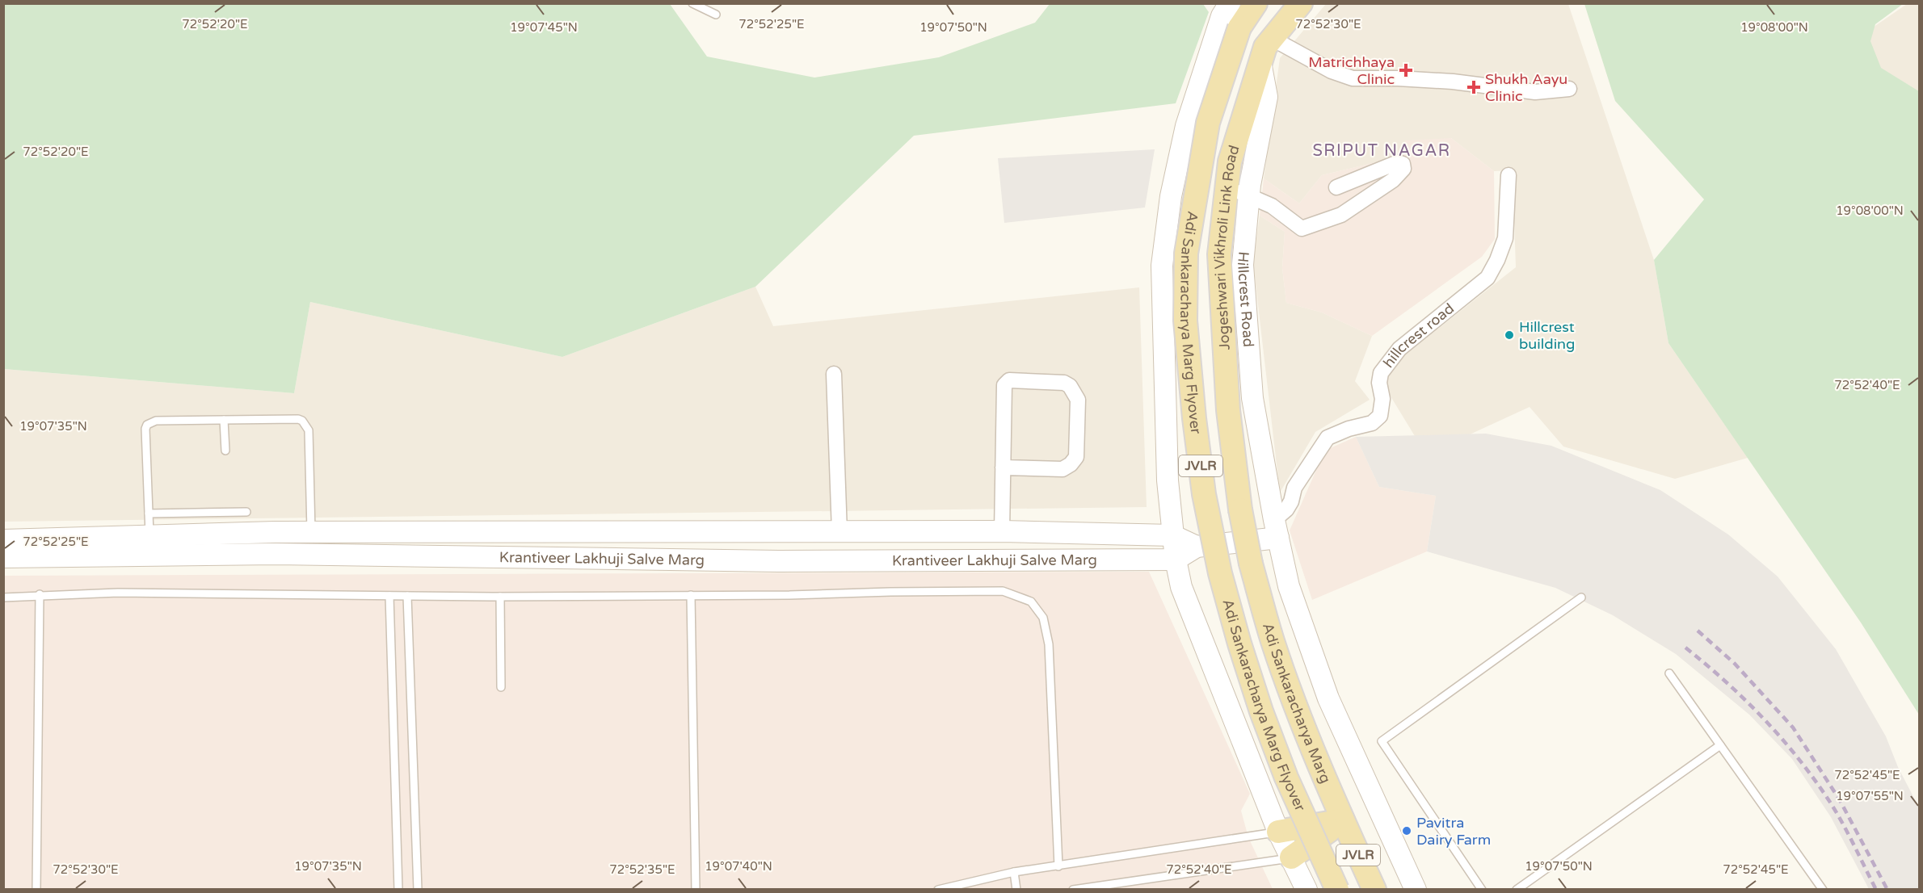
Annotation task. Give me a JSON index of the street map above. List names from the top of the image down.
{
  "streets": {
    "main road": [
      "Jogeshwari Vikhroli Link Road",
      "Hillcrest Road",
      "Adi Sankaracharya Marg Flyover",
      "JVLR",
      "Krantiveer Lakhuji Salve Marg",
      "Adi Sankaracharya Marg"
    ],
    "street": ["hillcrest road"]
  },
  "crossings": [
    ["Jogeshwari Vikhroli Link Road", "Hillcrest Road"],
    ["Jogeshwari Vikhroli Link Road", "Adi Sankaracharya Marg"],
    ["Hillcrest Road", "hillcrest road"]
  ],
  "districts": ["SRIPUT NAGAR"],
  "places": {
    "health": ["Matrichhaya Clinic", "Shukh Aayu Clinic"],
    "other": ["Hillcrest building", "Pavitra Dairy Farm"]
  },
  "coordinates": [
    "72°52'20\"E",
    "72°52'25\"E",
    "72°52'30\"E",
    "19°07'45\"N",
    "19°07'50\"N",
    "19°08'00\"N",
    "72°52'40\"E",
    "19°07'35\"N",
    "72°52'45\"E",
    "19°07'55\"N",
    "19°07'40\"N",
    "72°52'35\"E"
  ]
}
